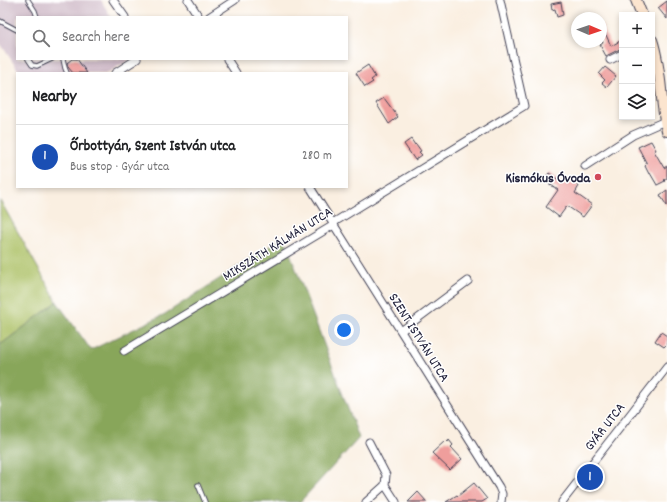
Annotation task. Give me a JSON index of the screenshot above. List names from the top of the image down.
{
  "streets": {
    "street": ["MIKSZÁTH KÁLMÁN UTCA", "SZENT ISTVÁN UTCA", "GYÁR UTCA"]
  },
  "crossings": [
    ["MIKSZÁTH KÁLMÁN UTCA", "SZENT ISTVÁN UTCA"]
  ],
  "places": ["Kismókus Óvoda"],
  "north": "right",
  "page": {
    "map_buttons": ["+", "−"],
    "search": "Search here",
    "heading": "Nearby",
    "list": [
      {
        "mark": "1",
        "name": "Őrbottyán, Szent István utca",
        "note": "Bus stop · Gyár utca",
        "value": "280 m"
      }
    ],
    "pins": "1"
  }
}
